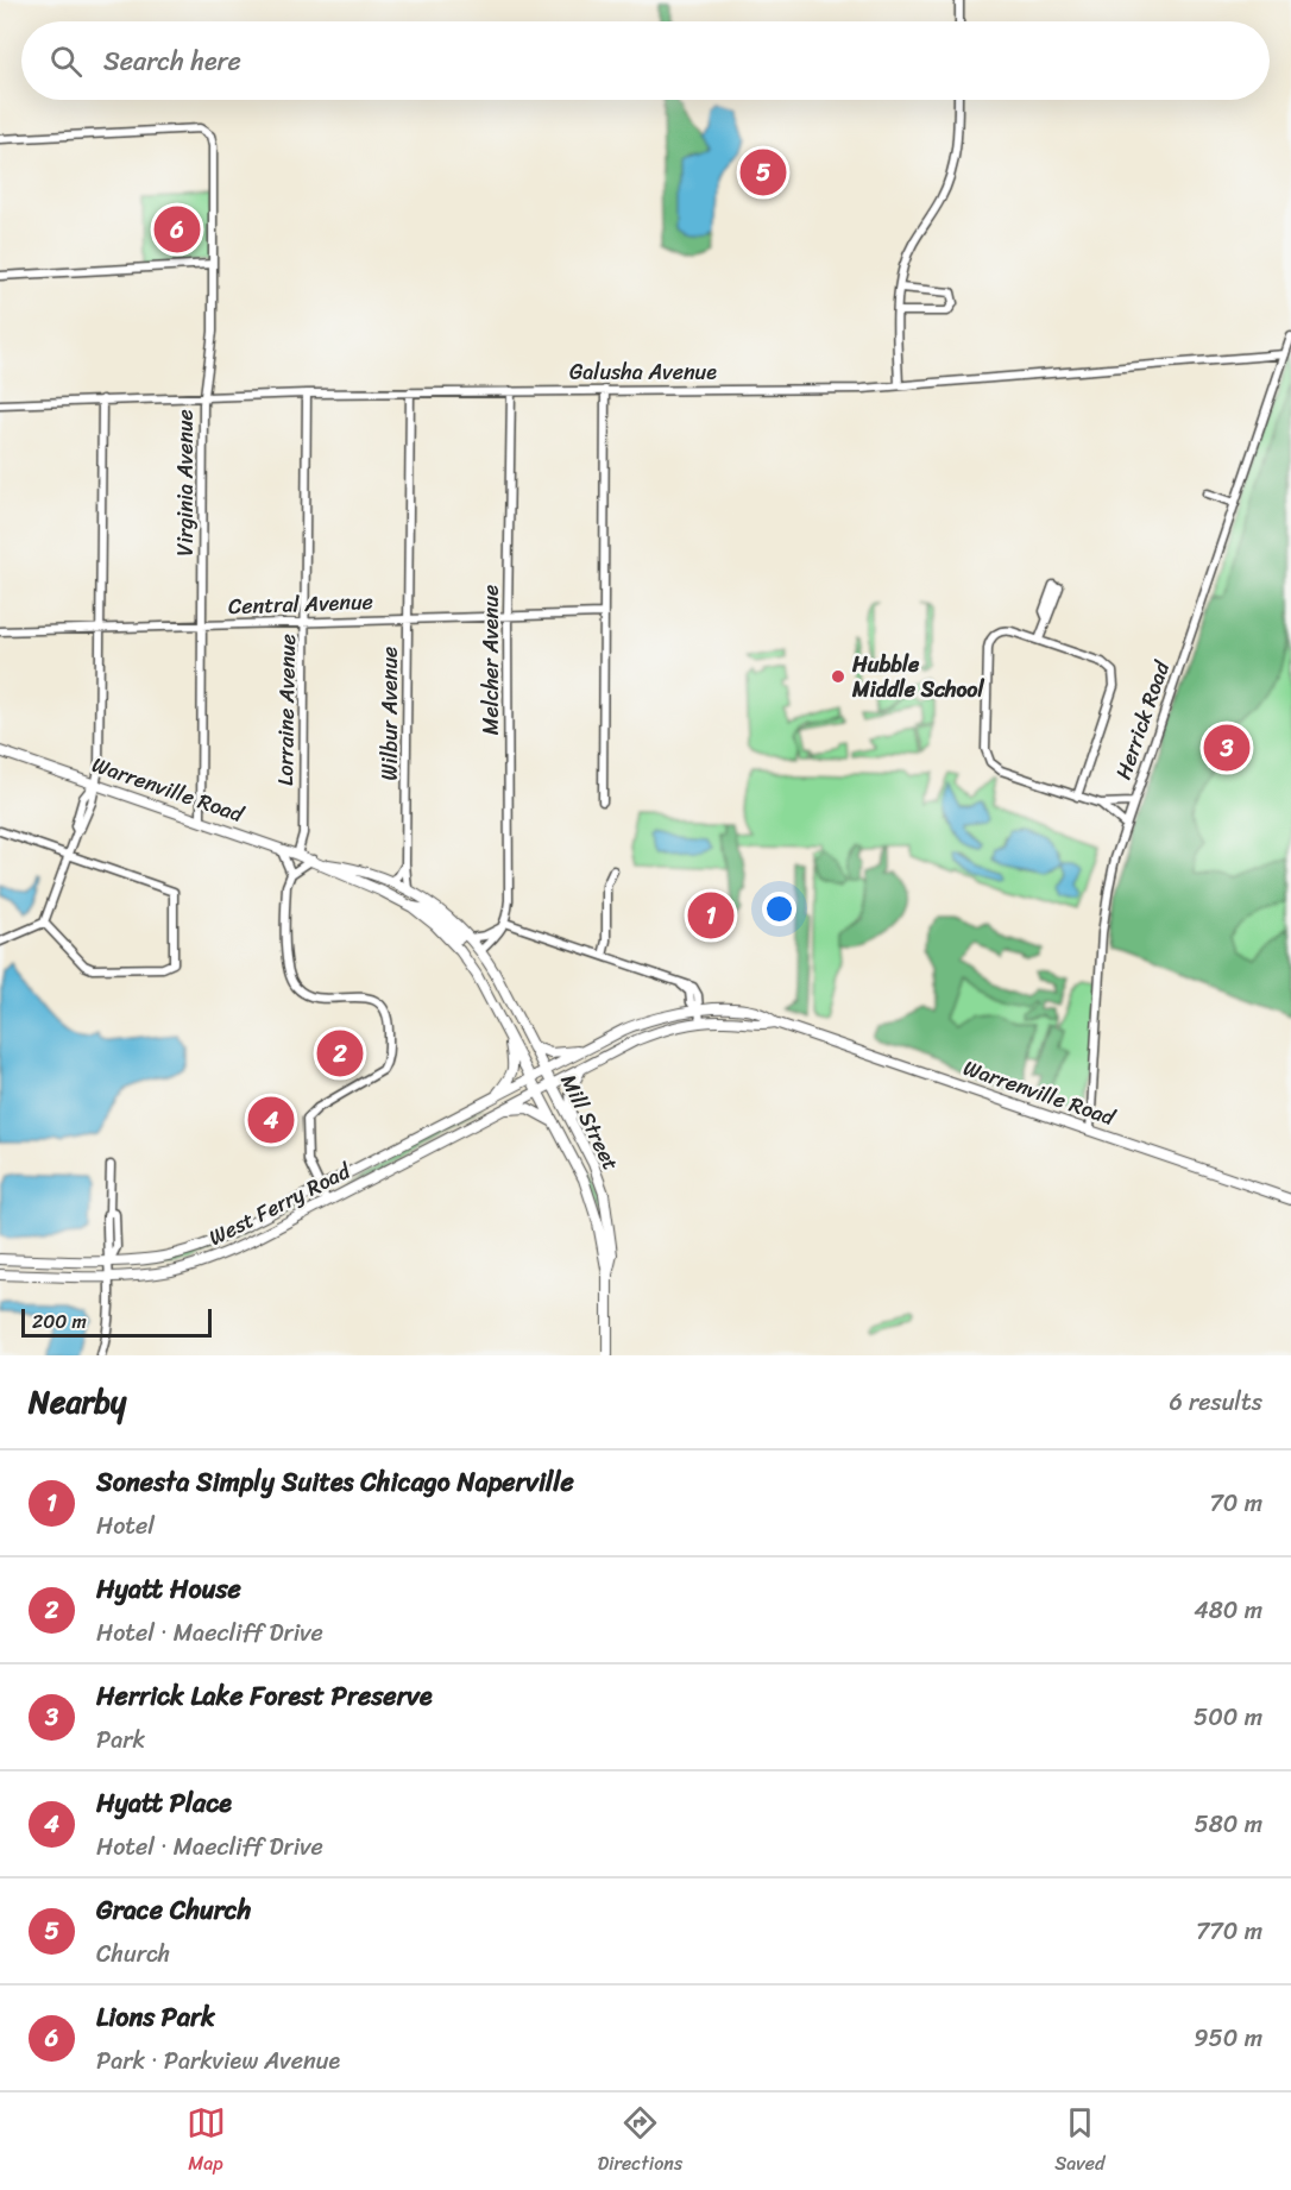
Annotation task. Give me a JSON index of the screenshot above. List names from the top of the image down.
{
  "streets": {
    "main road": ["Warrenville Road", "Mill Street", "West Ferry Road"],
    "street": [
      "Galusha Avenue",
      "Virginia Avenue",
      "Central Avenue",
      "Melcher Avenue",
      "Lorraine Avenue",
      "Wilbur Avenue",
      "Herrick Road"
    ]
  },
  "crossings": [
    ["Galusha Avenue", "Virginia Avenue"],
    ["Galusha Avenue", "Melcher Avenue"],
    ["Galusha Avenue", "Lorraine Avenue"],
    ["Galusha Avenue", "Wilbur Avenue"],
    ["Galusha Avenue", "Herrick Road"],
    ["Virginia Avenue", "Central Avenue"],
    ["Virginia Avenue", "Warrenville Road"],
    ["Central Avenue", "Melcher Avenue"],
    ["Central Avenue", "Lorraine Avenue"],
    ["Central Avenue", "Wilbur Avenue"],
    ["Lorraine Avenue", "Warrenville Road"],
    ["Wilbur Avenue", "Warrenville Road"],
    ["Herrick Road", "Warrenville Road"],
    ["Warrenville Road", "Mill Street"],
    ["Warrenville Road", "West Ferry Road"],
    ["Mill Street", "West Ferry Road"]
  ],
  "places": ["Hubble Middle School"],
  "scale_bar": "200 m",
  "page": {
    "search": "Search here",
    "pins": [
      "5",
      "6",
      "3",
      "1",
      "2",
      "4"
    ],
    "scale": "200 m",
    "heading": ["Nearby", "6 results"],
    "list": [
      {
        "mark": "1",
        "name": "Sonesta Simply Suites Chicago Naperville",
        "note": "Hotel",
        "value": "70 m"
      },
      {
        "mark": "2",
        "name": "Hyatt House",
        "note": "Hotel · Maecliff Drive",
        "value": "480 m"
      },
      {
        "mark": "3",
        "name": "Herrick Lake Forest Preserve",
        "note": "Park",
        "value": "500 m"
      },
      {
        "mark": "4",
        "name": "Hyatt Place",
        "note": "Hotel · Maecliff Drive",
        "value": "580 m"
      },
      {
        "mark": "5",
        "name": "Grace Church",
        "note": "Church",
        "value": "770 m"
      },
      {
        "mark": "6",
        "name": "Lions Park",
        "note": "Park · Parkview Avenue",
        "value": "950 m"
      }
    ],
    "nav": ["Map", "Directions", "Saved"]
  }
}
